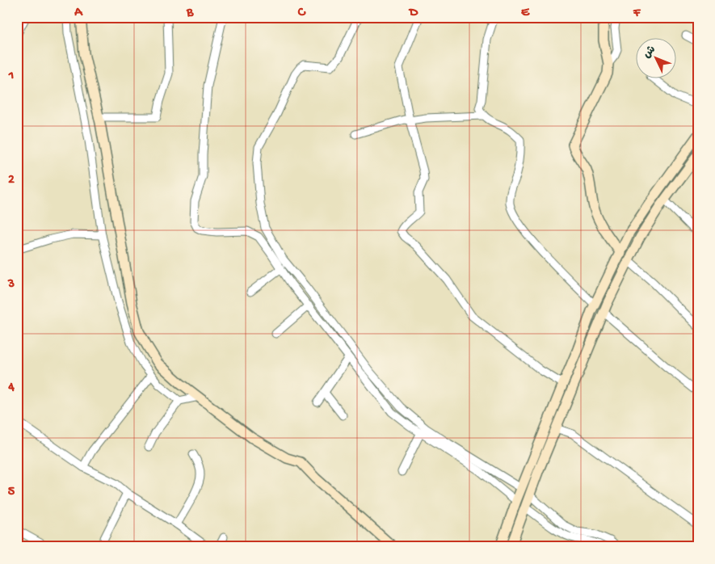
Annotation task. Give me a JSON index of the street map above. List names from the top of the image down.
{
  "north": "top left",
  "grid": {
    "columns": [
      "A",
      "B",
      "C",
      "D",
      "E",
      "F"
    ],
    "rows": [
      "1",
      "2",
      "3",
      "4",
      "5"
    ]
  }
}
